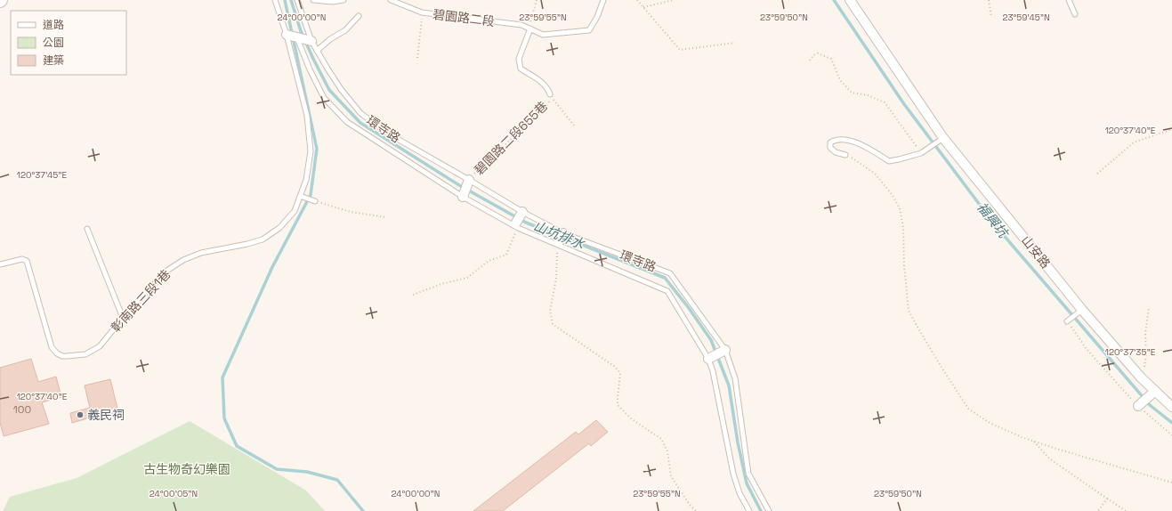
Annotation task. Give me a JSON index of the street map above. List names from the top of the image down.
{
  "streets": {
    "street": ["山安路"],
    "lane": [
      "碧園路二段",
      "環寺路",
      "碧園路二段655巷",
      "彰南路三段1巷"
    ]
  },
  "crossings": [
    ["碧園路二段", "碧園路二段655巷"],
    ["環寺路", "碧園路二段655巷"]
  ],
  "water": ["福興坑", "山坑排水"],
  "parks": ["古生物奇幻樂園"],
  "places": ["義民祠"],
  "house_numbers": ["100"],
  "legend": ["道路", "公園", "建築"],
  "coordinates": [
    "24°00'00\"N",
    "23°59'55\"N",
    "23°59'50\"N",
    "23°59'45\"N",
    "120°37'40\"E",
    "120°37'45\"E",
    "120°37'35\"E",
    "24°00'05\"N"
  ]
}
